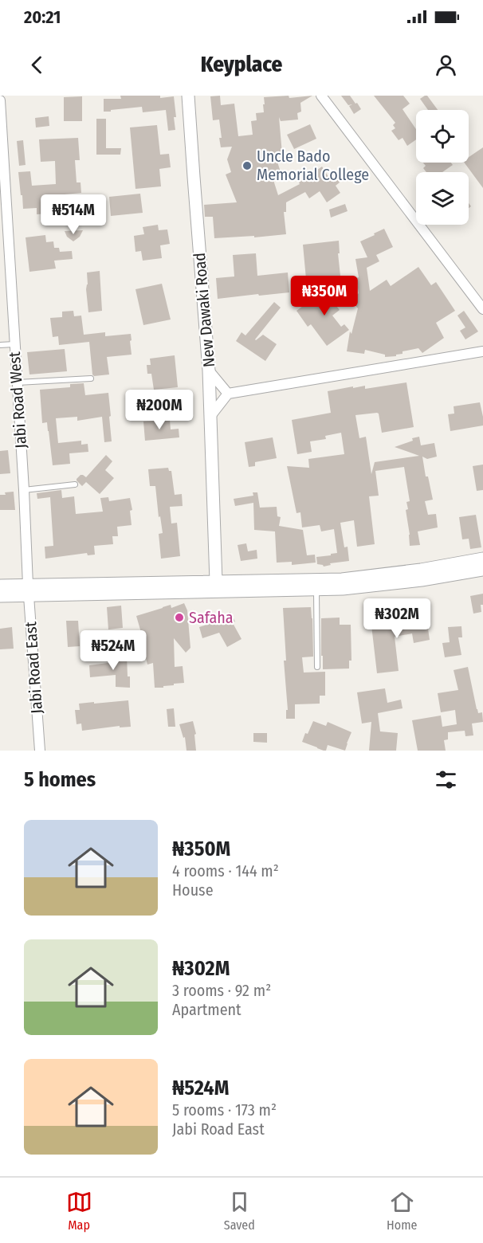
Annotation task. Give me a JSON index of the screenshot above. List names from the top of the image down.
{
  "streets": {
    "street": ["New Dawaki Road", "Jabi Road West", "Jabi Road East"]
  },
  "crossings": [
    ["Jabi Road West", "Jabi Road East"]
  ],
  "places": ["Uncle Bado Memorial College", "Safaha"],
  "page": {
    "status": "20:21",
    "header": "Keyplace",
    "price": [
      "₦514M",
      "₦350M",
      "₦200M",
      "₦302M",
      "₦524M"
    ],
    "heading": "5 homes",
    "list": [
      {
        "name": "₦350M",
        "note": "4 rooms · 144 m² · House"
      },
      {
        "name": "₦302M",
        "note": "3 rooms · 92 m² · Apartment"
      },
      {
        "name": "₦524M",
        "note": "5 rooms · 173 m² · Jabi Road East"
      }
    ],
    "tabs": ["Map", "Saved", "Home"]
  }
}
